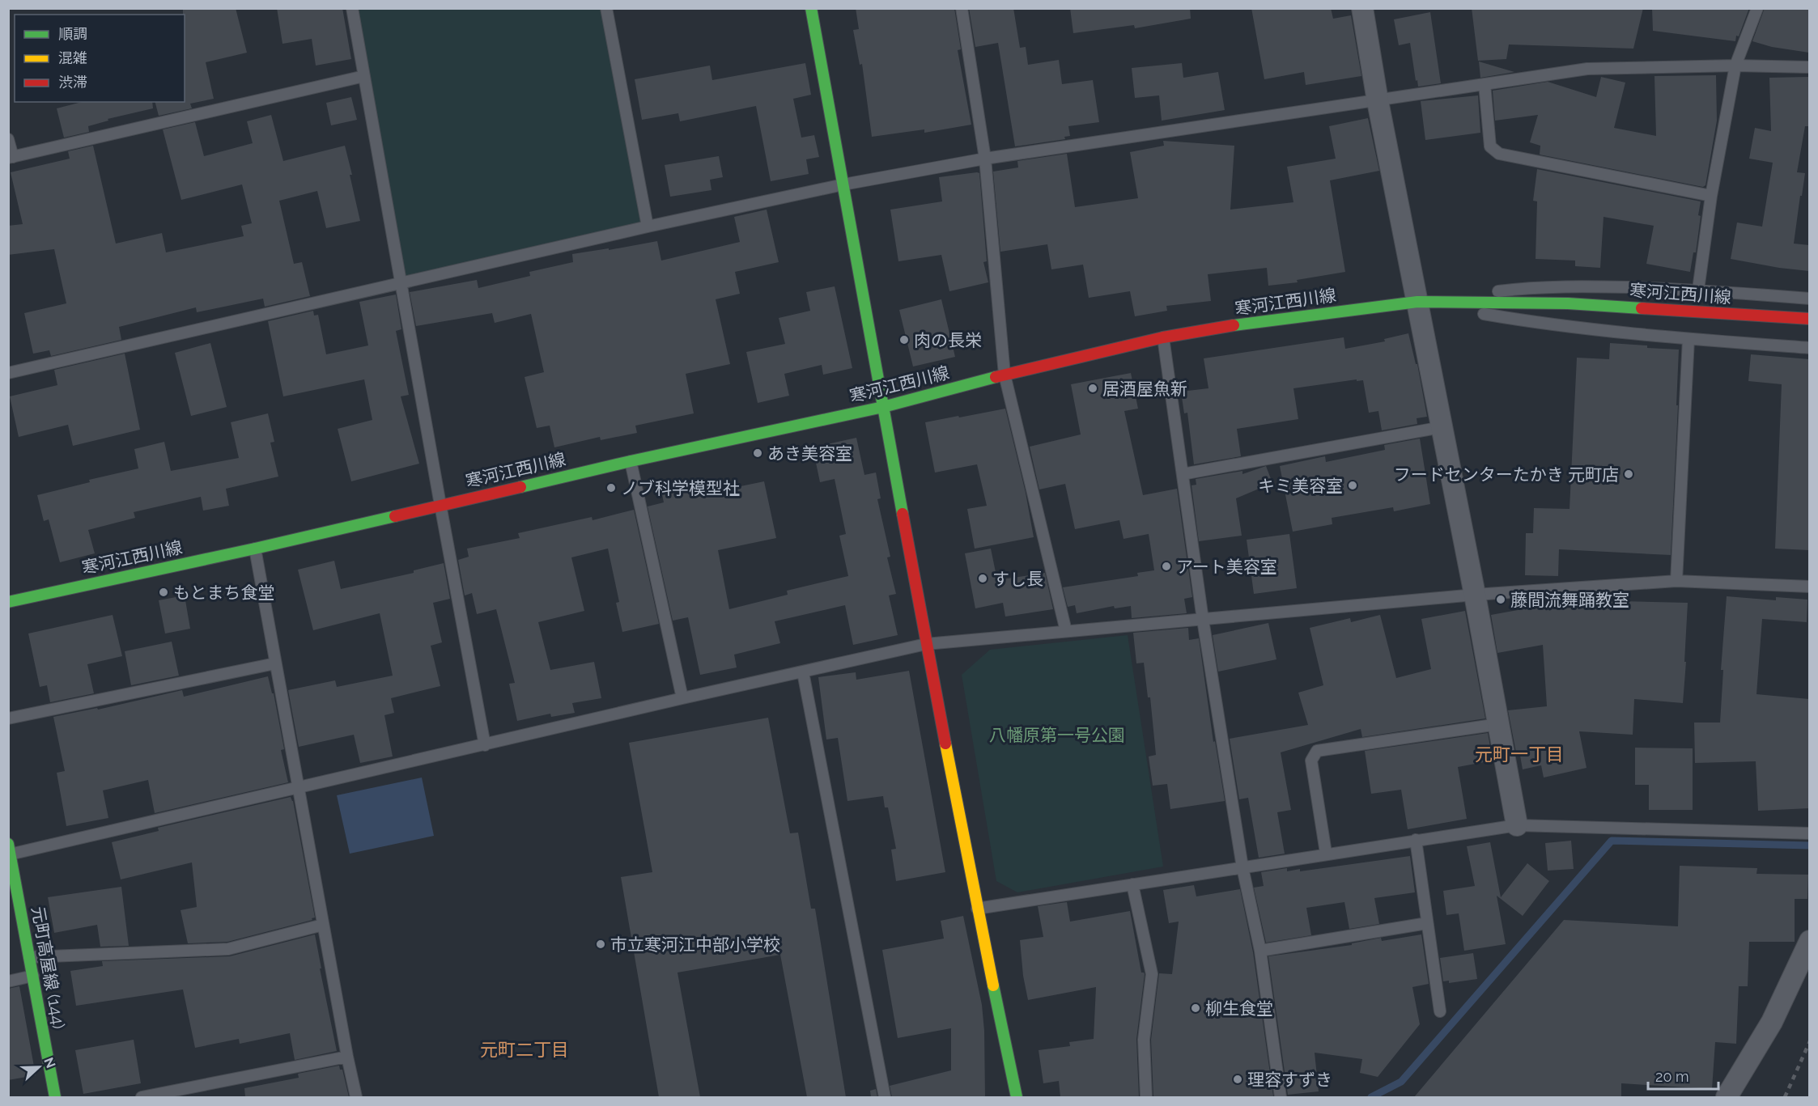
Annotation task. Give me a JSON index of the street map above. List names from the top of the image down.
{
  "streets": {
    "main road": ["寒河江西川線", "元町高屋線 (144)"]
  },
  "districts": ["元町一丁目", "元町二丁目"],
  "parks": ["八幡原第一号公園"],
  "places": [
    "肉の長栄",
    "居酒屋魚新",
    "あき美容室",
    "フードセンターたかき 元町店",
    "キミ美容室",
    "ノブ科学模型社",
    "アート美容室",
    "すし長",
    "もとまち食堂",
    "藤間流舞踊教室",
    "市立寒河江中部小学校",
    "柳生食堂",
    "理容すずき"
  ],
  "legend": ["順調", "混雑", "渋滞"],
  "scale_bar": "20 m",
  "north": "right"
}
